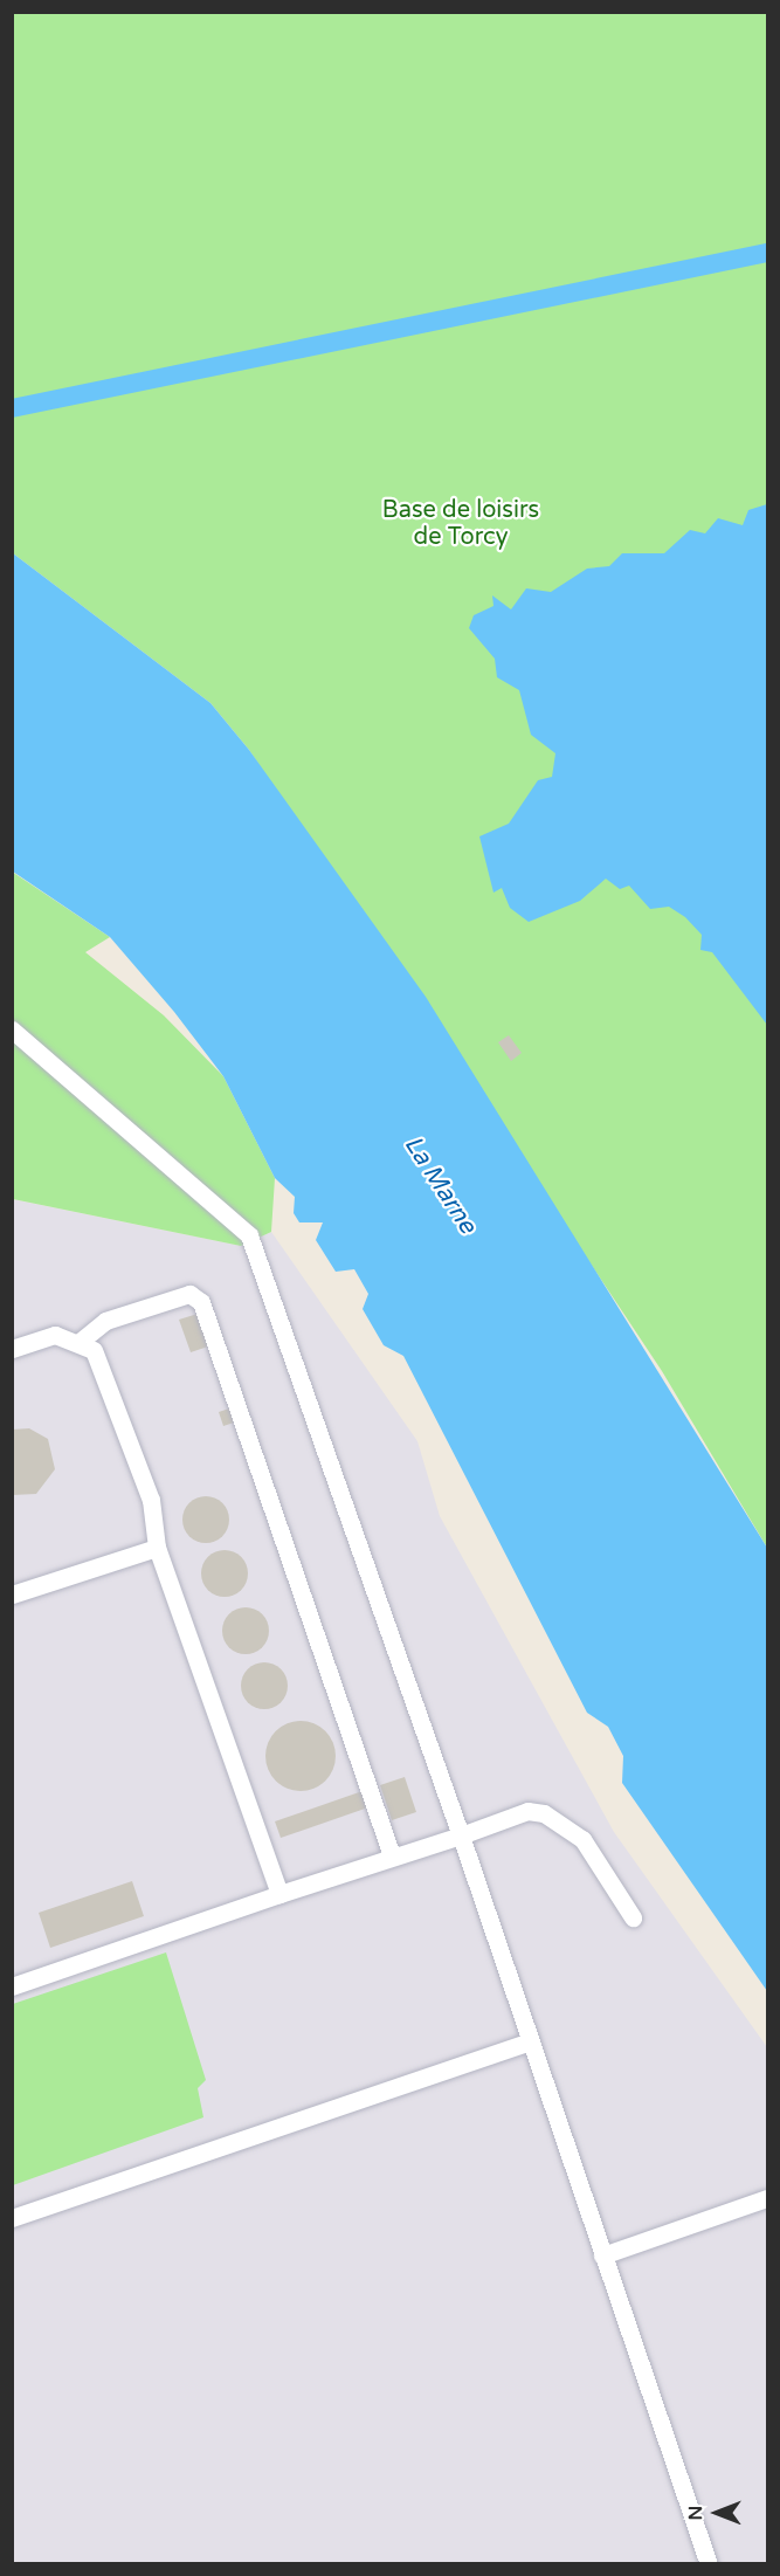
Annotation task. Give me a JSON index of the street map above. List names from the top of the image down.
{
  "water": ["La Marne"],
  "parks": ["Base de loisirs de Torcy"],
  "north": "left"
}
